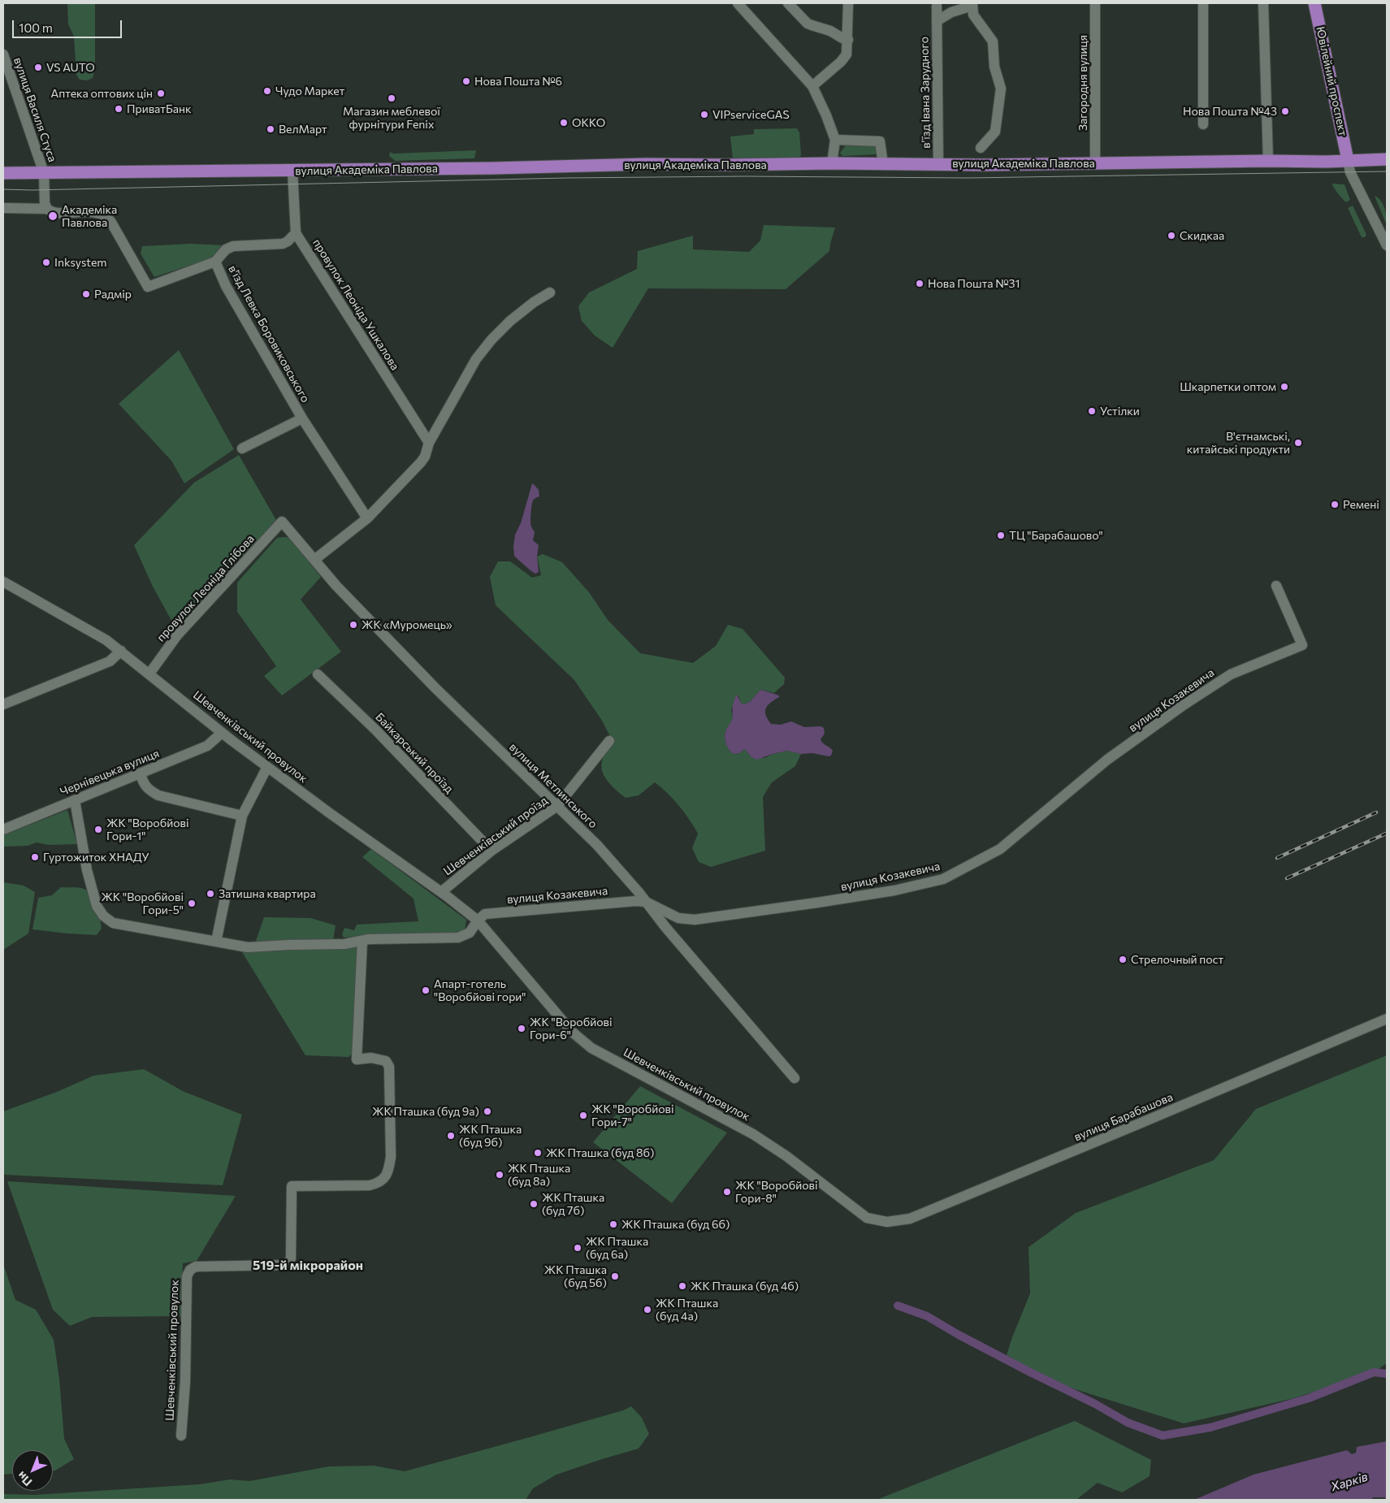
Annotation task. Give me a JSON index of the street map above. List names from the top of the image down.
{
  "streets": {
    "main road": ["Ювілейний проспект", "вулиця Академіка Павлова"],
    "street": [
      "Загородня вулиця",
      "в’їзд Івана Зарудного",
      "вулиця Василя Стуса",
      "провулок Леоніда Ушкалова",
      "в'їзд Левка Боровиковського",
      "провулок Леоніда Глібова",
      "вулиця Козакевича",
      "Шевченківський провулок",
      "Байкарський проїзд",
      "Чернівецька вулиця",
      "вулиця Метлинського",
      "Шевченківський проїзд",
      "вулиця Барабашова"
    ]
  },
  "crossings": [
    ["Ювілейний проспект", "вулиця Академіка Павлова"],
    ["Загородня вулиця", "вулиця Академіка Павлова"],
    ["в’їзд Івана Зарудного", "вулиця Академіка Павлова"],
    ["вулиця Василя Стуса", "вулиця Академіка Павлова"],
    ["вулиця Академіка Павлова", "провулок Леоніда Ушкалова"],
    ["провулок Леоніда Глібова", "Шевченківський провулок"],
    ["провулок Леоніда Глібова", "вулиця Метлинського"],
    ["вулиця Козакевича", "Шевченківський провулок"],
    ["вулиця Козакевича", "вулиця Метлинського"],
    ["Шевченківський провулок", "Чернівецька вулиця"],
    ["Шевченківський провулок", "Шевченківський проїзд"],
    ["Шевченківський провулок", "вулиця Барабашова"],
    ["Байкарський проїзд", "Шевченківський проїзд"],
    ["вулиця Метлинського", "Шевченківський проїзд"]
  ],
  "districts": ["519-й мікрорайон"],
  "water": ["Харків"],
  "places": [
    "VS AUTO",
    "Нова Пошта №6",
    "Чудо Маркет",
    "Аптека оптових цін",
    "Магазин меблевої фурнітури Fenix",
    "ПриватБанк",
    "Нова Пошта №43",
    "VIPserviceGAS",
    "ОККО",
    "ВелМарт",
    "Академіка Павлова",
    "Скидкаа",
    "Inksystem",
    "Нова Пошта №31",
    "Радмір",
    "Шкарпетки оптом",
    "Устілки",
    "В'єтнамські, китайські продукти",
    "Ремені",
    "ТЦ \"Барабашово\"",
    "ЖК «Муромець»",
    "ЖК \"Воробйові Гори-1\"",
    "Гуртожиток ХНАДУ",
    "Затишна квартира",
    "ЖК \"Воробйові Гори-5\"",
    "Стрелочный пост",
    "Апарт-готель \"Воробйові гори\"",
    "ЖК \"Воробйові Гори-6\"",
    "ЖК Пташка (буд 9а)",
    "ЖК \"Воробйові Гори-7\"",
    "ЖК Пташка (буд 9б)",
    "ЖК Пташка (буд 8б)",
    "ЖК Пташка (буд 8а)",
    "ЖК \"Воробйові Гори-8\"",
    "ЖК Пташка (буд 7б)",
    "ЖК Пташка (буд 6б)",
    "ЖК Пташка (буд 6а)",
    "ЖК Пташка (буд 5б)",
    "ЖК Пташка (буд 4б)",
    "ЖК Пташка (буд 4а)"
  ],
  "scale_bar": "100 m",
  "north": "bottom left"
}
